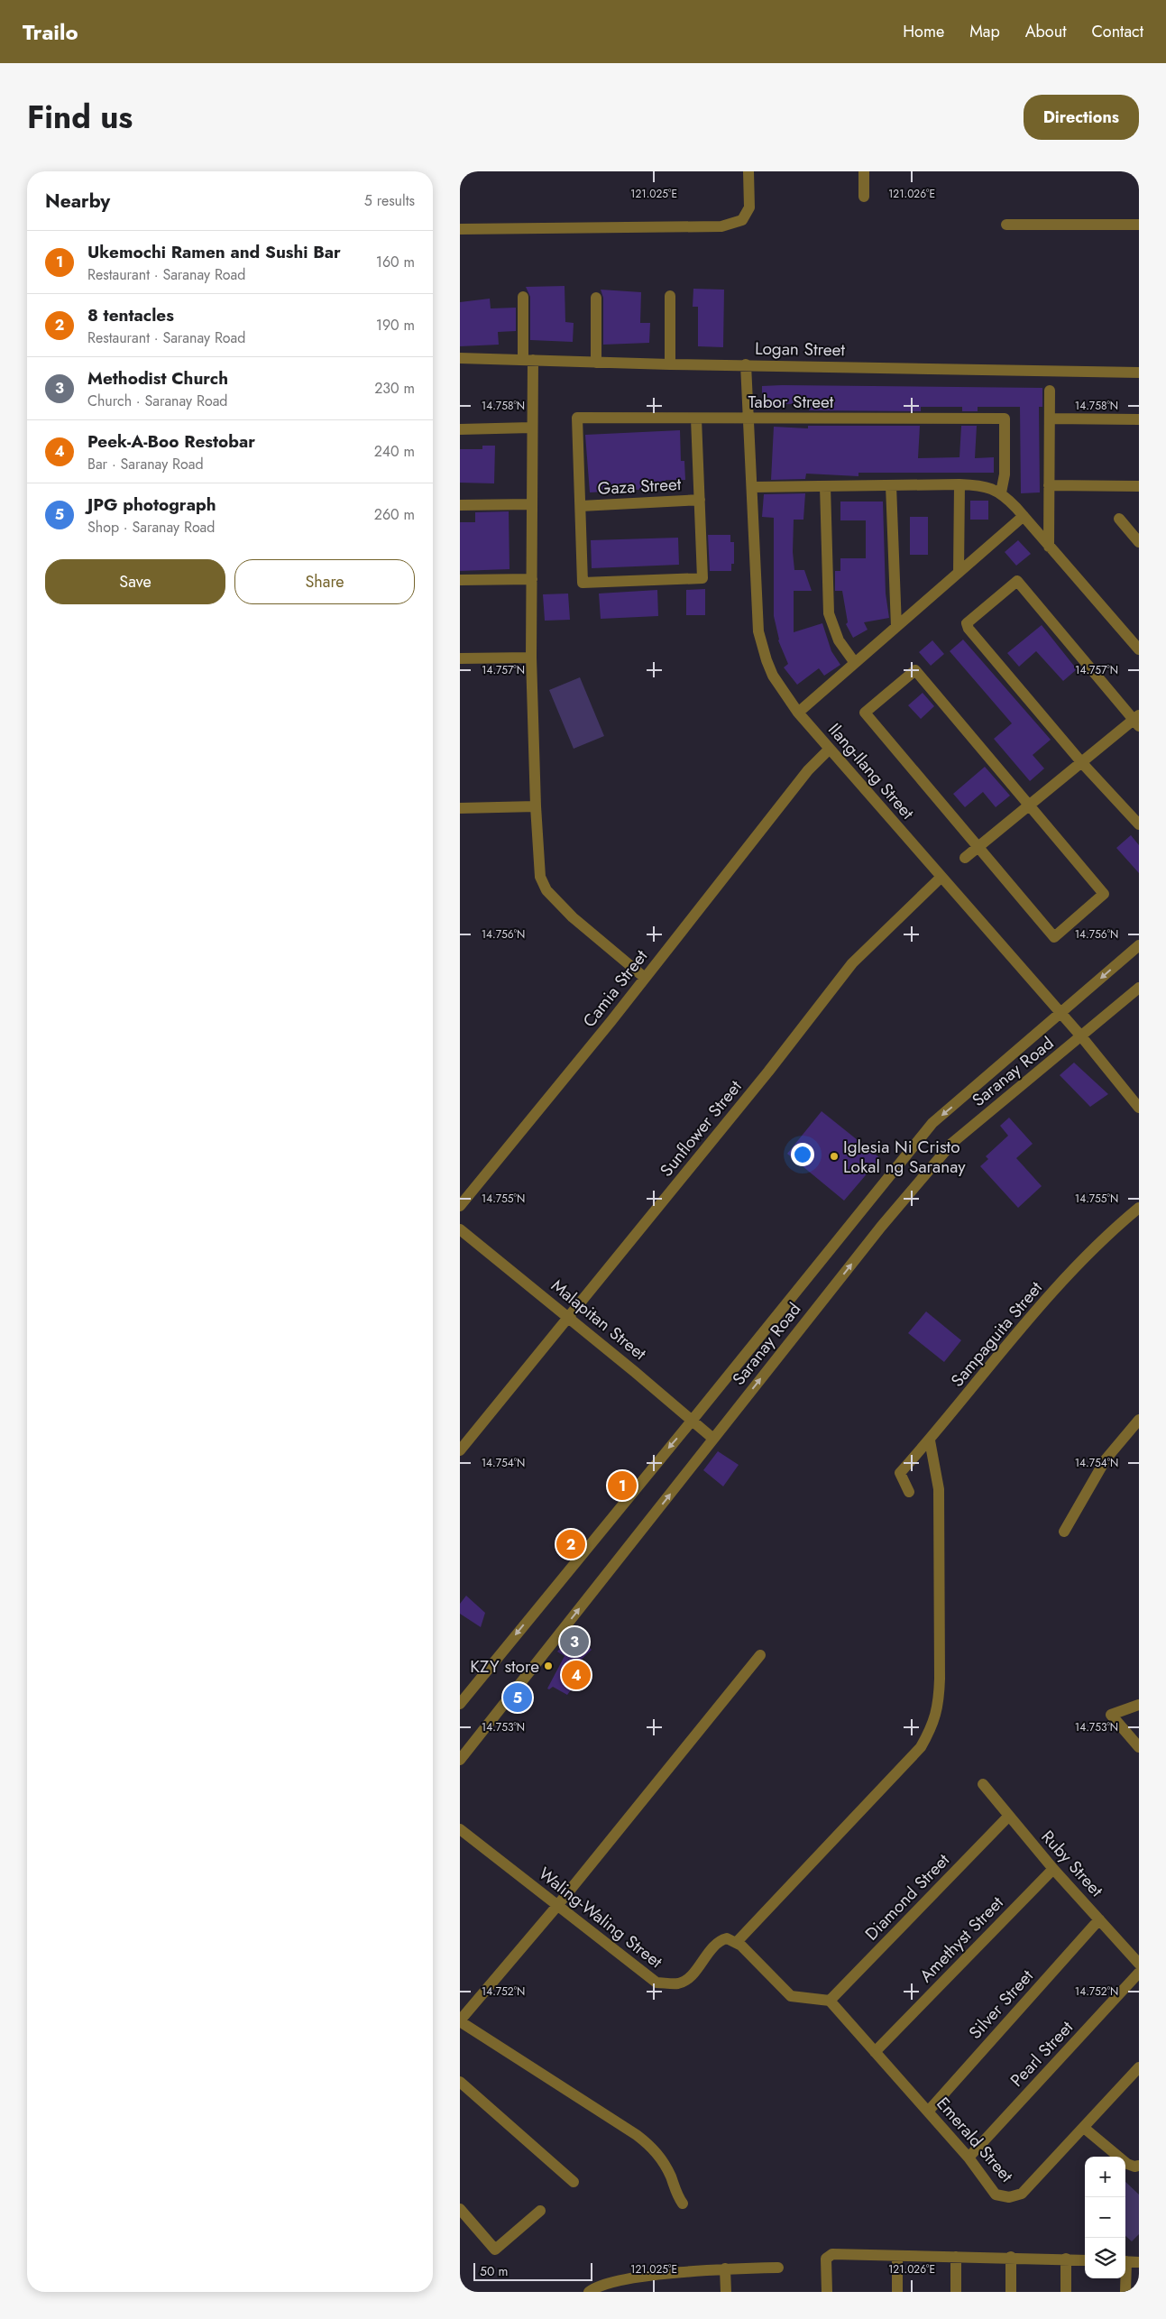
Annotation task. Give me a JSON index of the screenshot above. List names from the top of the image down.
{
  "streets": {
    "street": [
      "Logan Street",
      "Tabor Street",
      "Gaza Street",
      "Ilang-Ilang Street",
      "Camia Street",
      "Saranay Road",
      "Sunflower Street",
      "Malapitan Street",
      "Sampaguita Street",
      "Ruby Street",
      "Diamond Street",
      "Waling-Waling Street",
      "Amethyst Street",
      "Silver Street",
      "Pearl Street",
      "Emerald Street"
    ]
  },
  "crossings": [
    ["Logan Street", "Ilang-Ilang Street"],
    ["Tabor Street", "Gaza Street"],
    ["Tabor Street", "Ilang-Ilang Street"],
    ["Ilang-Ilang Street", "Camia Street"],
    ["Ilang-Ilang Street", "Saranay Road"],
    ["Ilang-Ilang Street", "Sunflower Street"],
    ["Saranay Road", "Malapitan Street"],
    ["Sunflower Street", "Malapitan Street"],
    ["Ruby Street", "Diamond Street"],
    ["Ruby Street", "Amethyst Street"],
    ["Ruby Street", "Silver Street"],
    ["Diamond Street", "Emerald Street"],
    ["Amethyst Street", "Emerald Street"],
    ["Silver Street", "Emerald Street"],
    ["Pearl Street", "Emerald Street"]
  ],
  "places": ["Iglesia Ni Cristo Lokal ng Saranay", "KZY store"],
  "scale_bar": "50 m",
  "page": {
    "header": "Trailo",
    "nav": [
      "Home",
      "Map",
      "About",
      "Contact"
    ],
    "title": "Find us",
    "buttons": [
      "Directions",
      ["Save", "Share"]
    ],
    "heading": ["Nearby", "5 results"],
    "list": [
      {
        "mark": "1",
        "name": "Ukemochi Ramen and Sushi Bar",
        "note": "Restaurant · Saranay Road",
        "value": "160 m"
      },
      {
        "mark": "2",
        "name": "8 tentacles",
        "note": "Restaurant · Saranay Road",
        "value": "190 m"
      },
      {
        "mark": "3",
        "name": "Methodist Church",
        "note": "Church · Saranay Road",
        "value": "230 m"
      },
      {
        "mark": "4",
        "name": "Peek-A-Boo Restobar",
        "note": "Bar · Saranay Road",
        "value": "240 m"
      },
      {
        "mark": "5",
        "name": "JPG photograph",
        "note": "Shop · Saranay Road",
        "value": "260 m"
      }
    ],
    "pins": [
      "1",
      "2",
      "3",
      "4",
      "5"
    ],
    "map_buttons": ["+", "−"],
    "scale": "50 m"
  },
  "coordinates": [
    "121.025°E",
    "121.026°E",
    "14.758°N",
    "14.757°N",
    "14.756°N",
    "14.755°N",
    "14.754°N",
    "14.753°N",
    "14.752°N"
  ]
}
